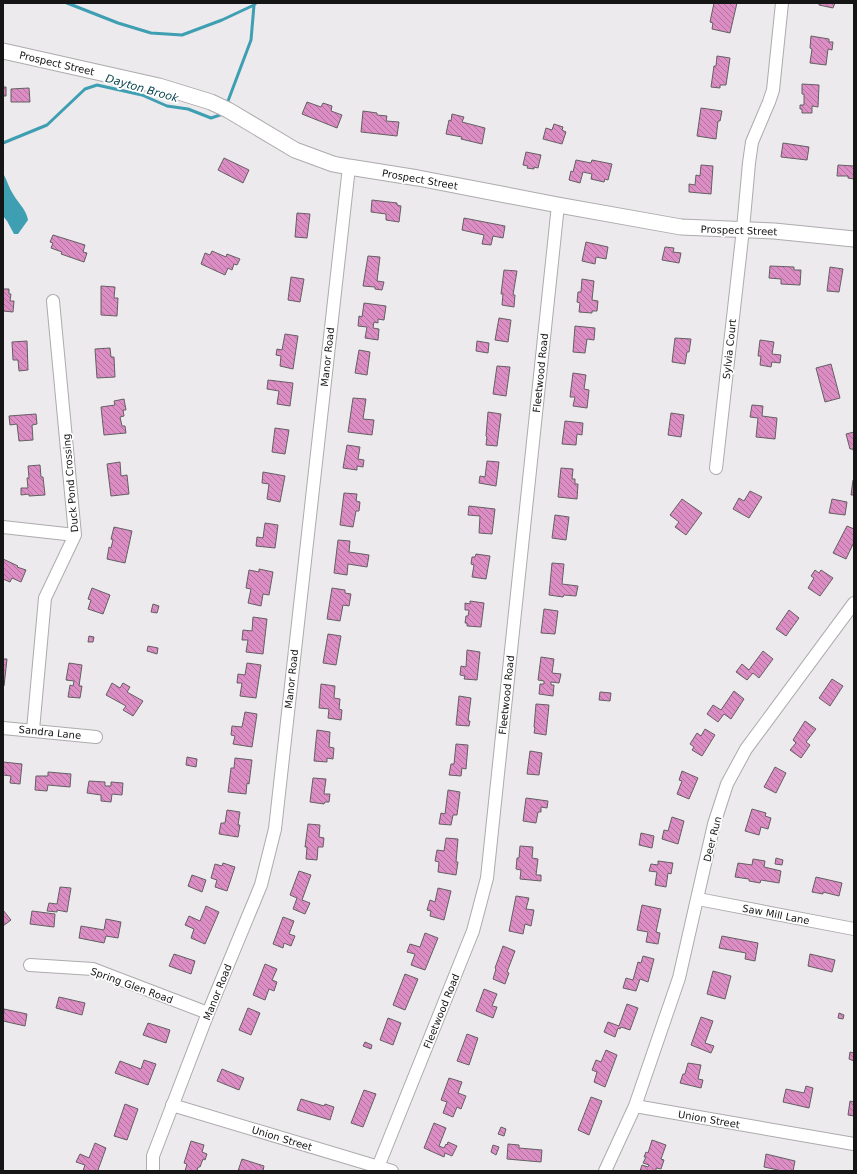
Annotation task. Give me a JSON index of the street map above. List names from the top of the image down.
{
  "streets": {
    "street": [
      "Prospect Street",
      "Sylvia Court",
      "Manor Road",
      "Fleetwood Road",
      "Duck Pond Crossing",
      "Sandra Lane",
      "Deer Run",
      "Saw Mill Lane",
      "Spring Glen Road",
      "Union Street"
    ]
  },
  "crossings": [
    ["Prospect Street", "Sylvia Court"],
    ["Prospect Street", "Manor Road"],
    ["Prospect Street", "Fleetwood Road"],
    ["Manor Road", "Spring Glen Road"],
    ["Manor Road", "Union Street"],
    ["Fleetwood Road", "Union Street"],
    ["Duck Pond Crossing", "Sandra Lane"],
    ["Deer Run", "Saw Mill Lane"],
    ["Deer Run", "Union Street"]
  ],
  "water": ["Dayton Brook"]
}
